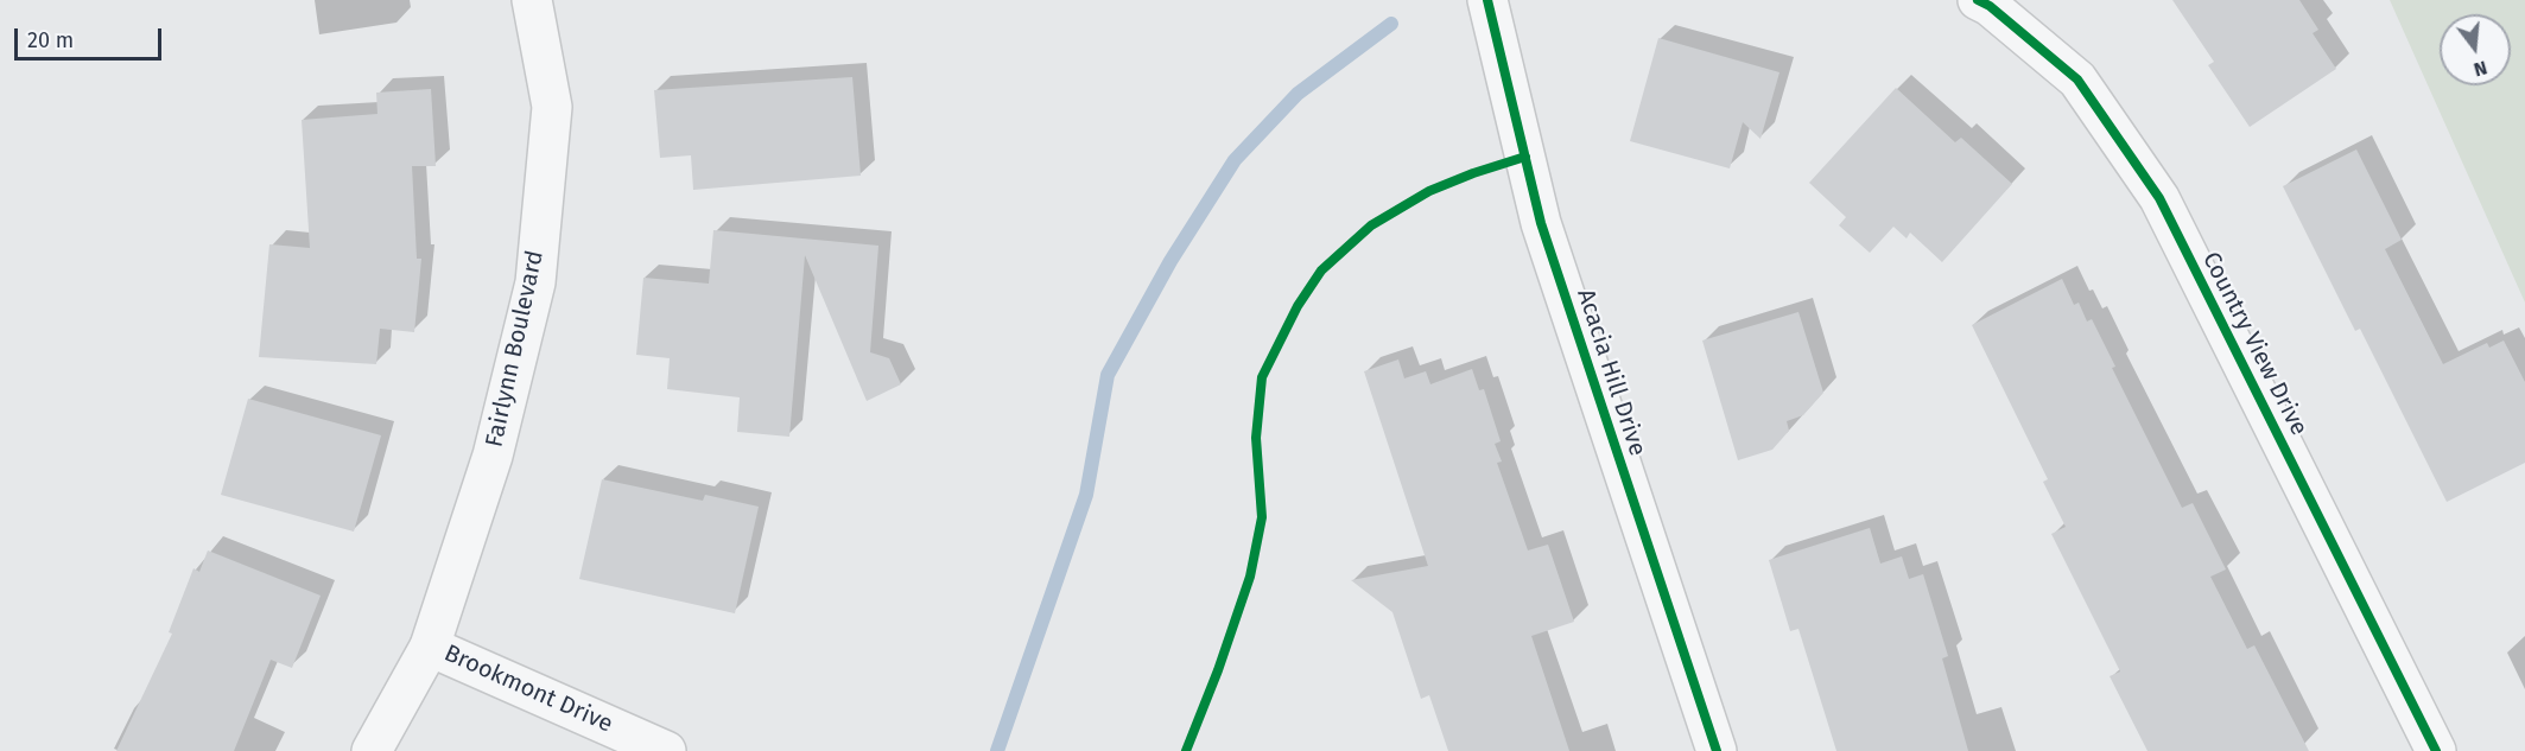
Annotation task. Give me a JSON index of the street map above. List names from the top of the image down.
{
  "streets": {
    "street": [
      "Country View Drive",
      "Fairlynn Boulevard",
      "Acacia Hill Drive",
      "Brookmont Drive"
    ]
  },
  "crossings": [
    ["Fairlynn Boulevard", "Brookmont Drive"]
  ],
  "scale_bar": "20 m",
  "north": "bottom"
}
